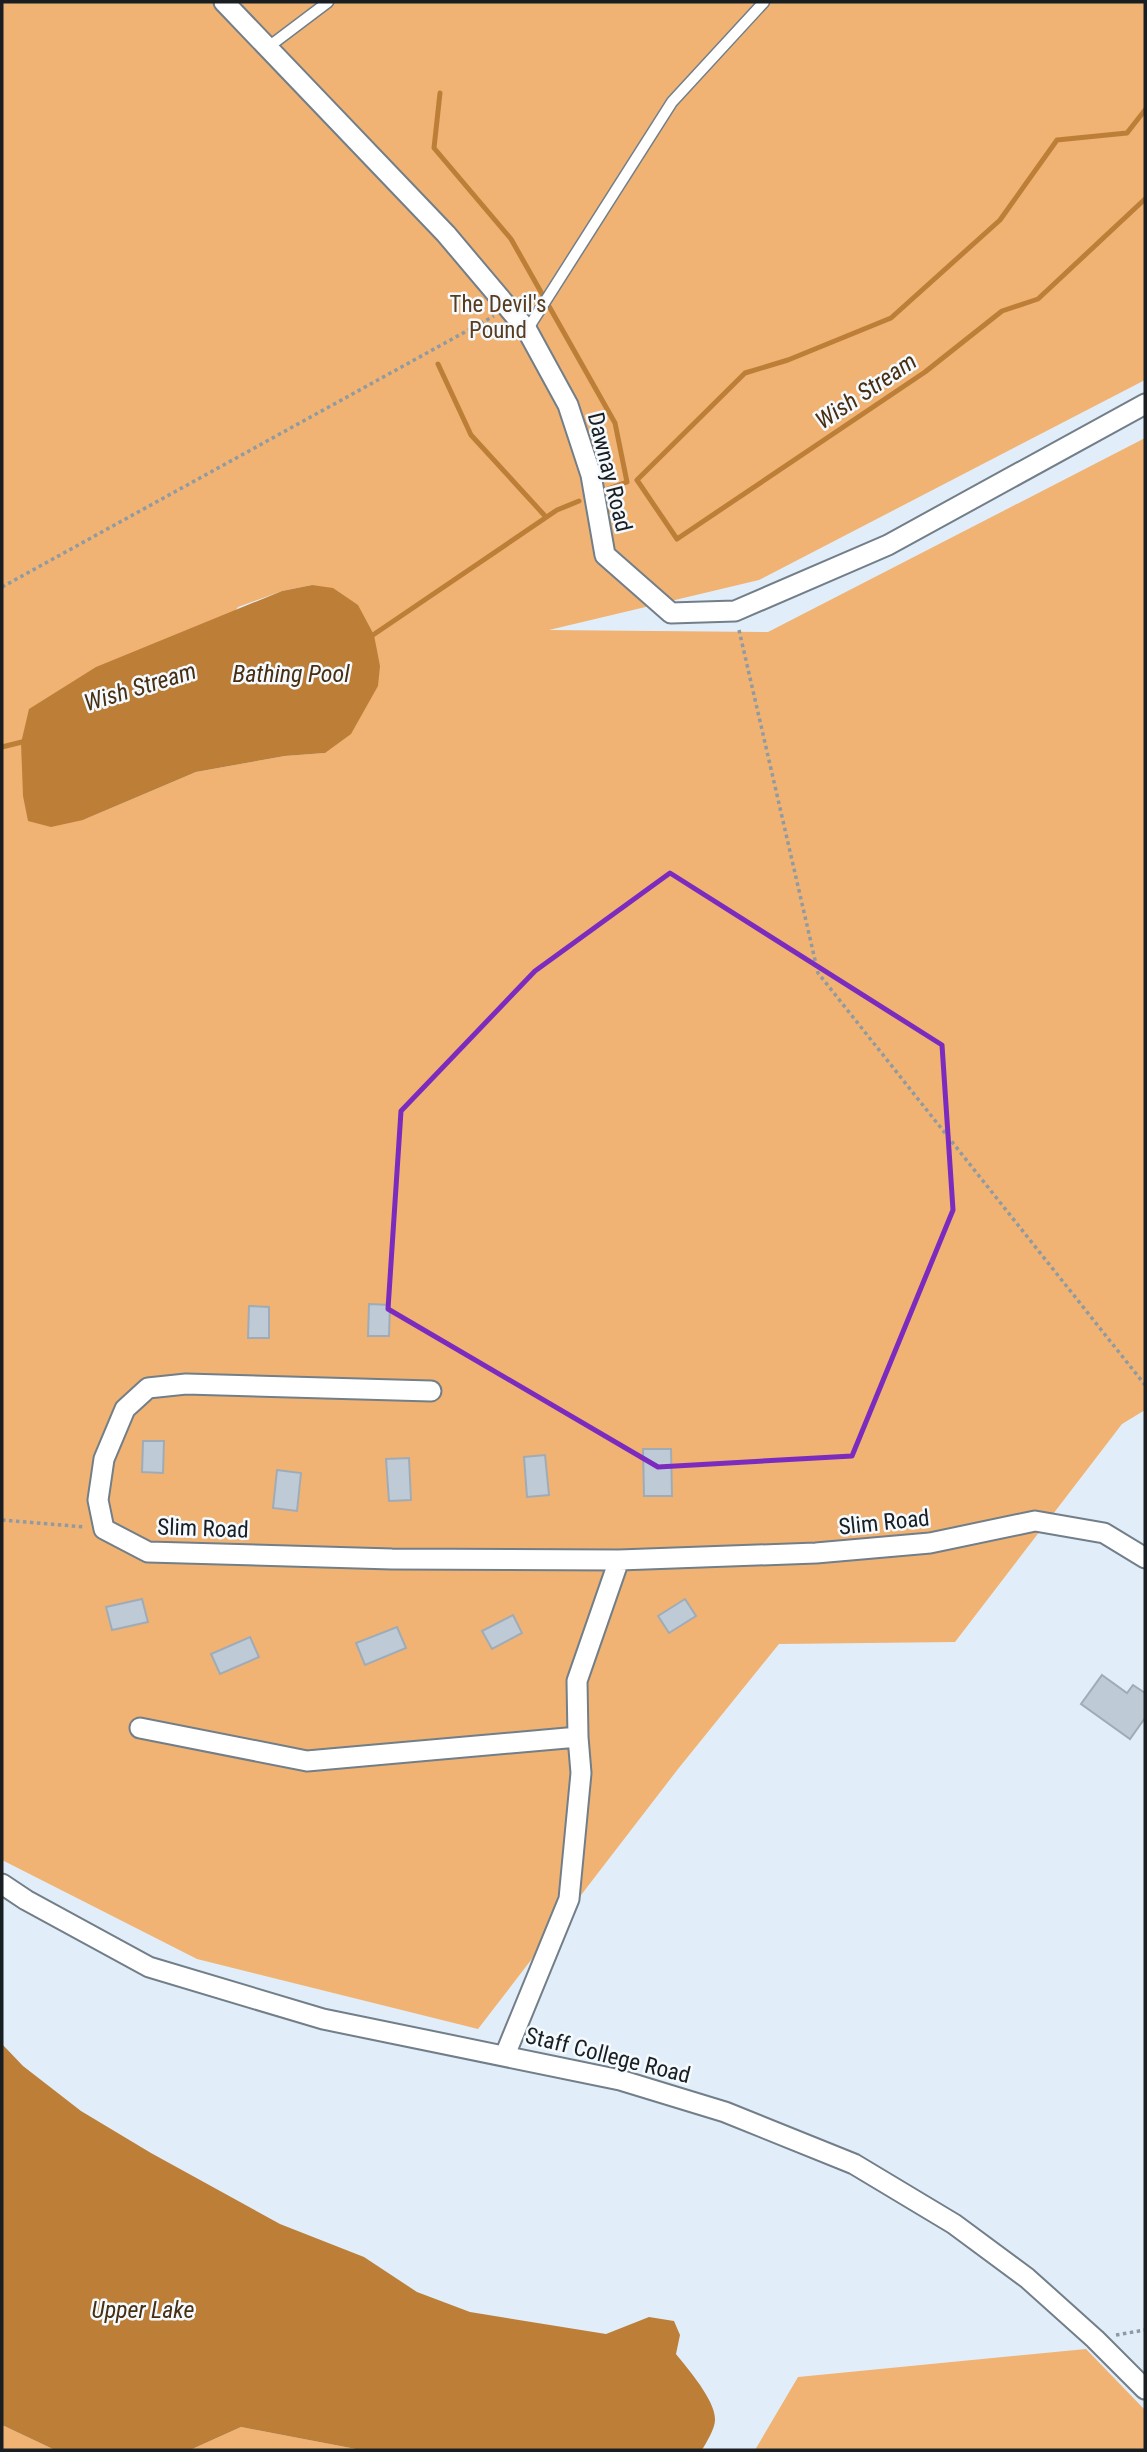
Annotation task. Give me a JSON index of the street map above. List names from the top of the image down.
{
  "streets": {
    "street": ["Dawnay Road", "Slim Road", "Staff College Road"]
  },
  "water": ["Wish Stream", "Bathing Pool", "Upper Lake"],
  "parks": ["The Devil's Pound"]
}
